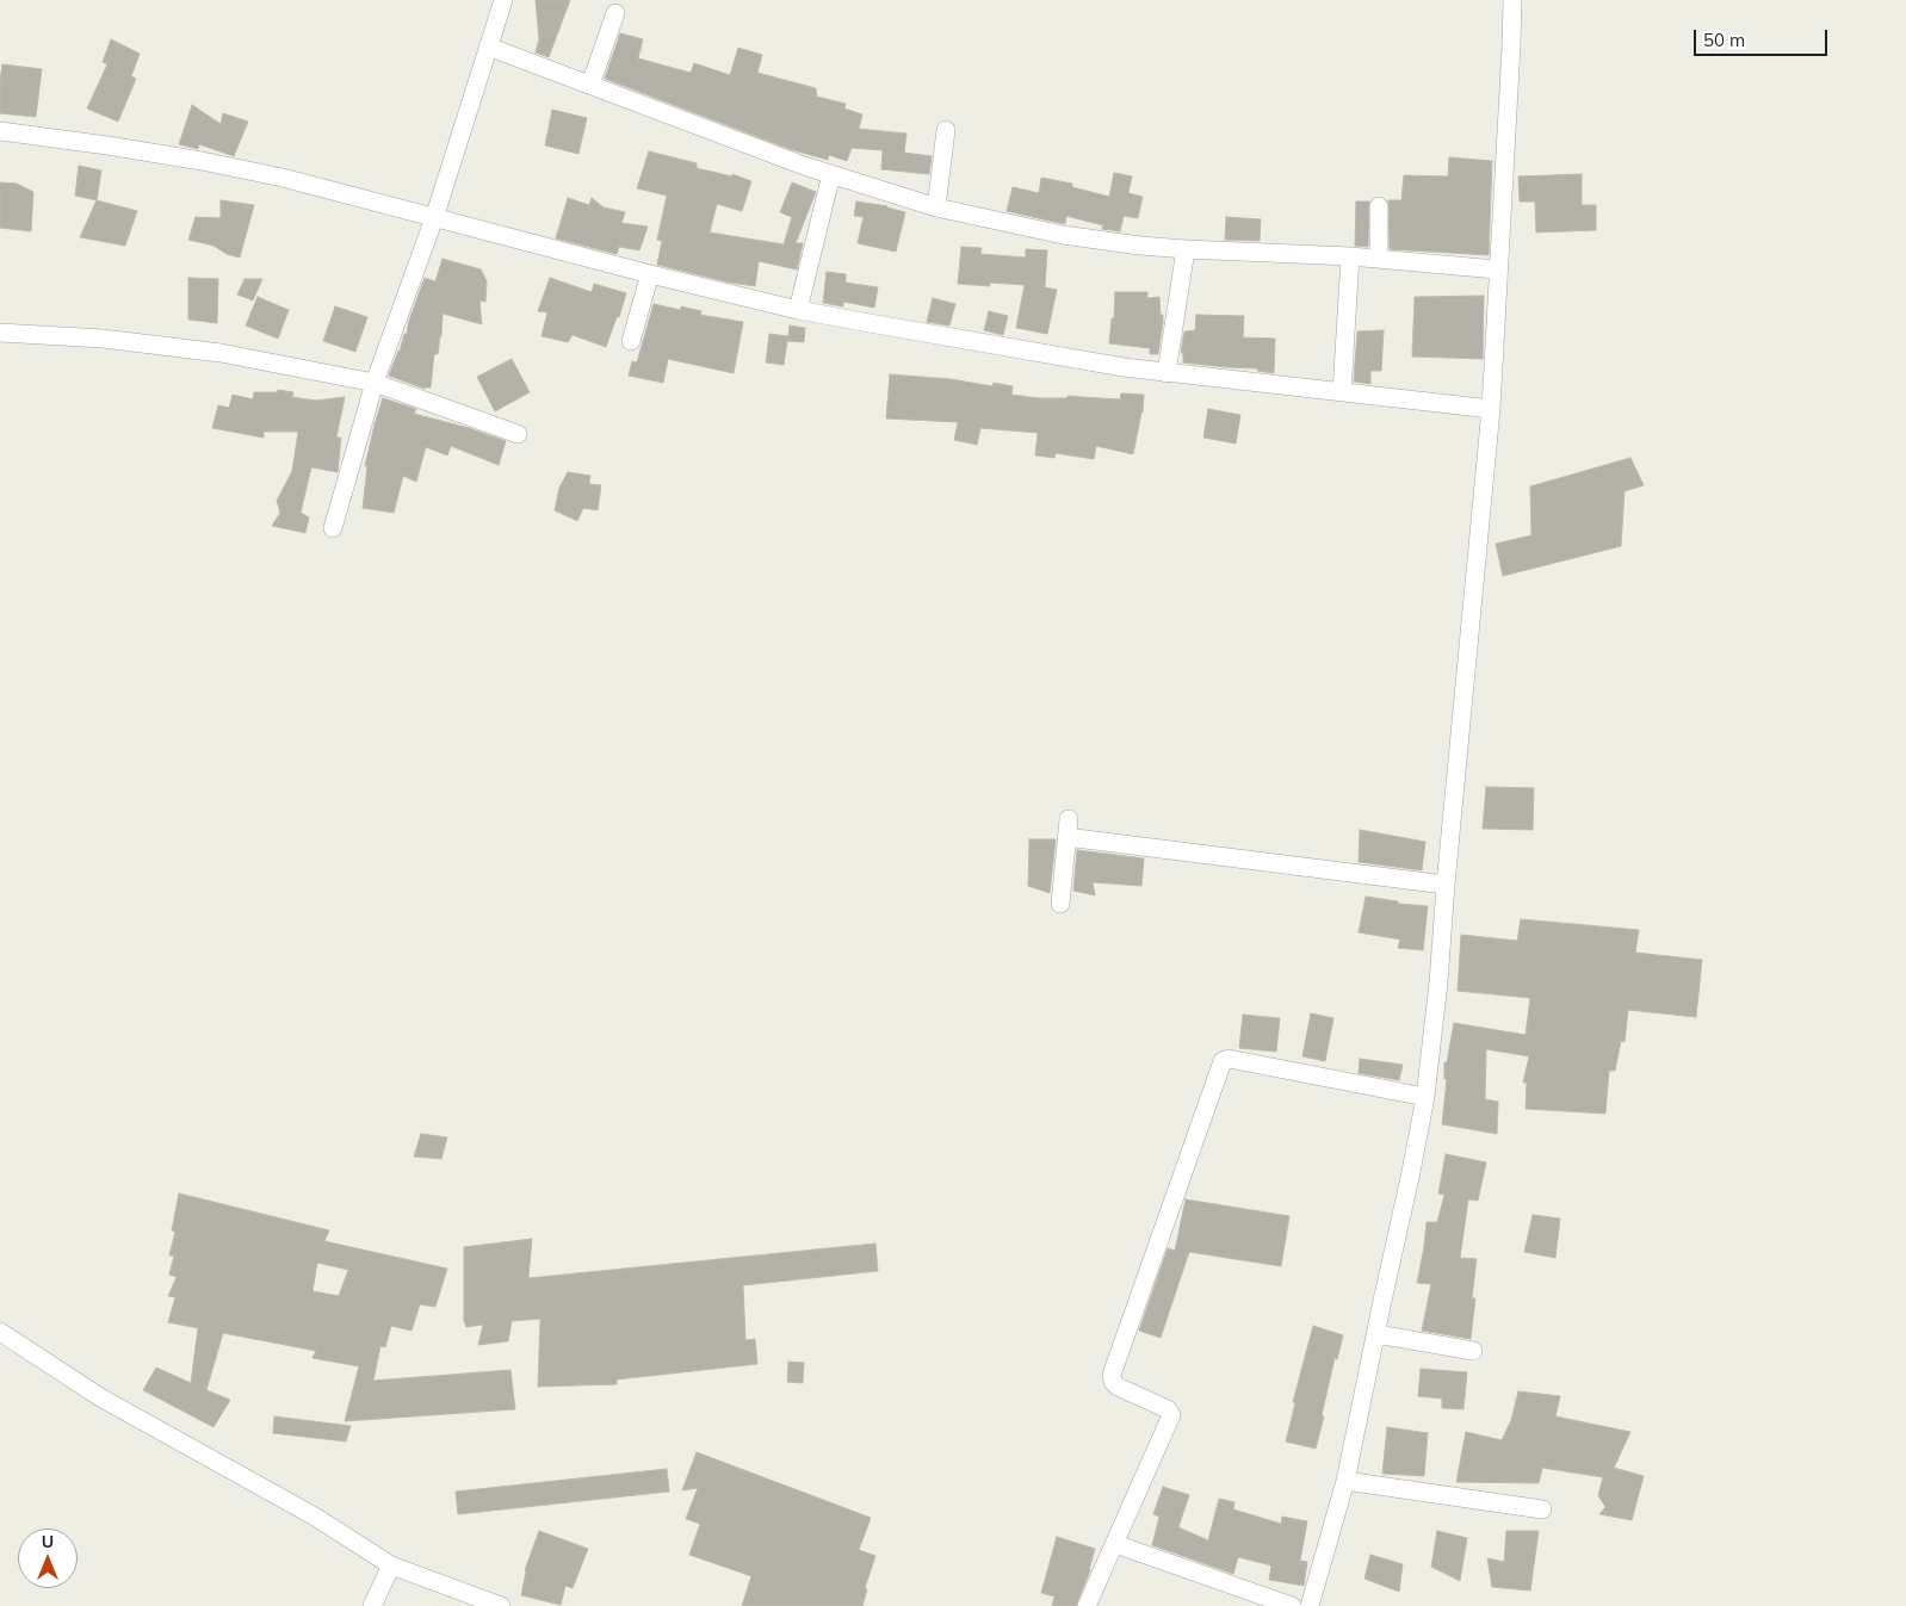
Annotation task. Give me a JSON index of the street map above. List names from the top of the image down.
{
  "scale_bar": "50 m",
  "north": "top"
}
